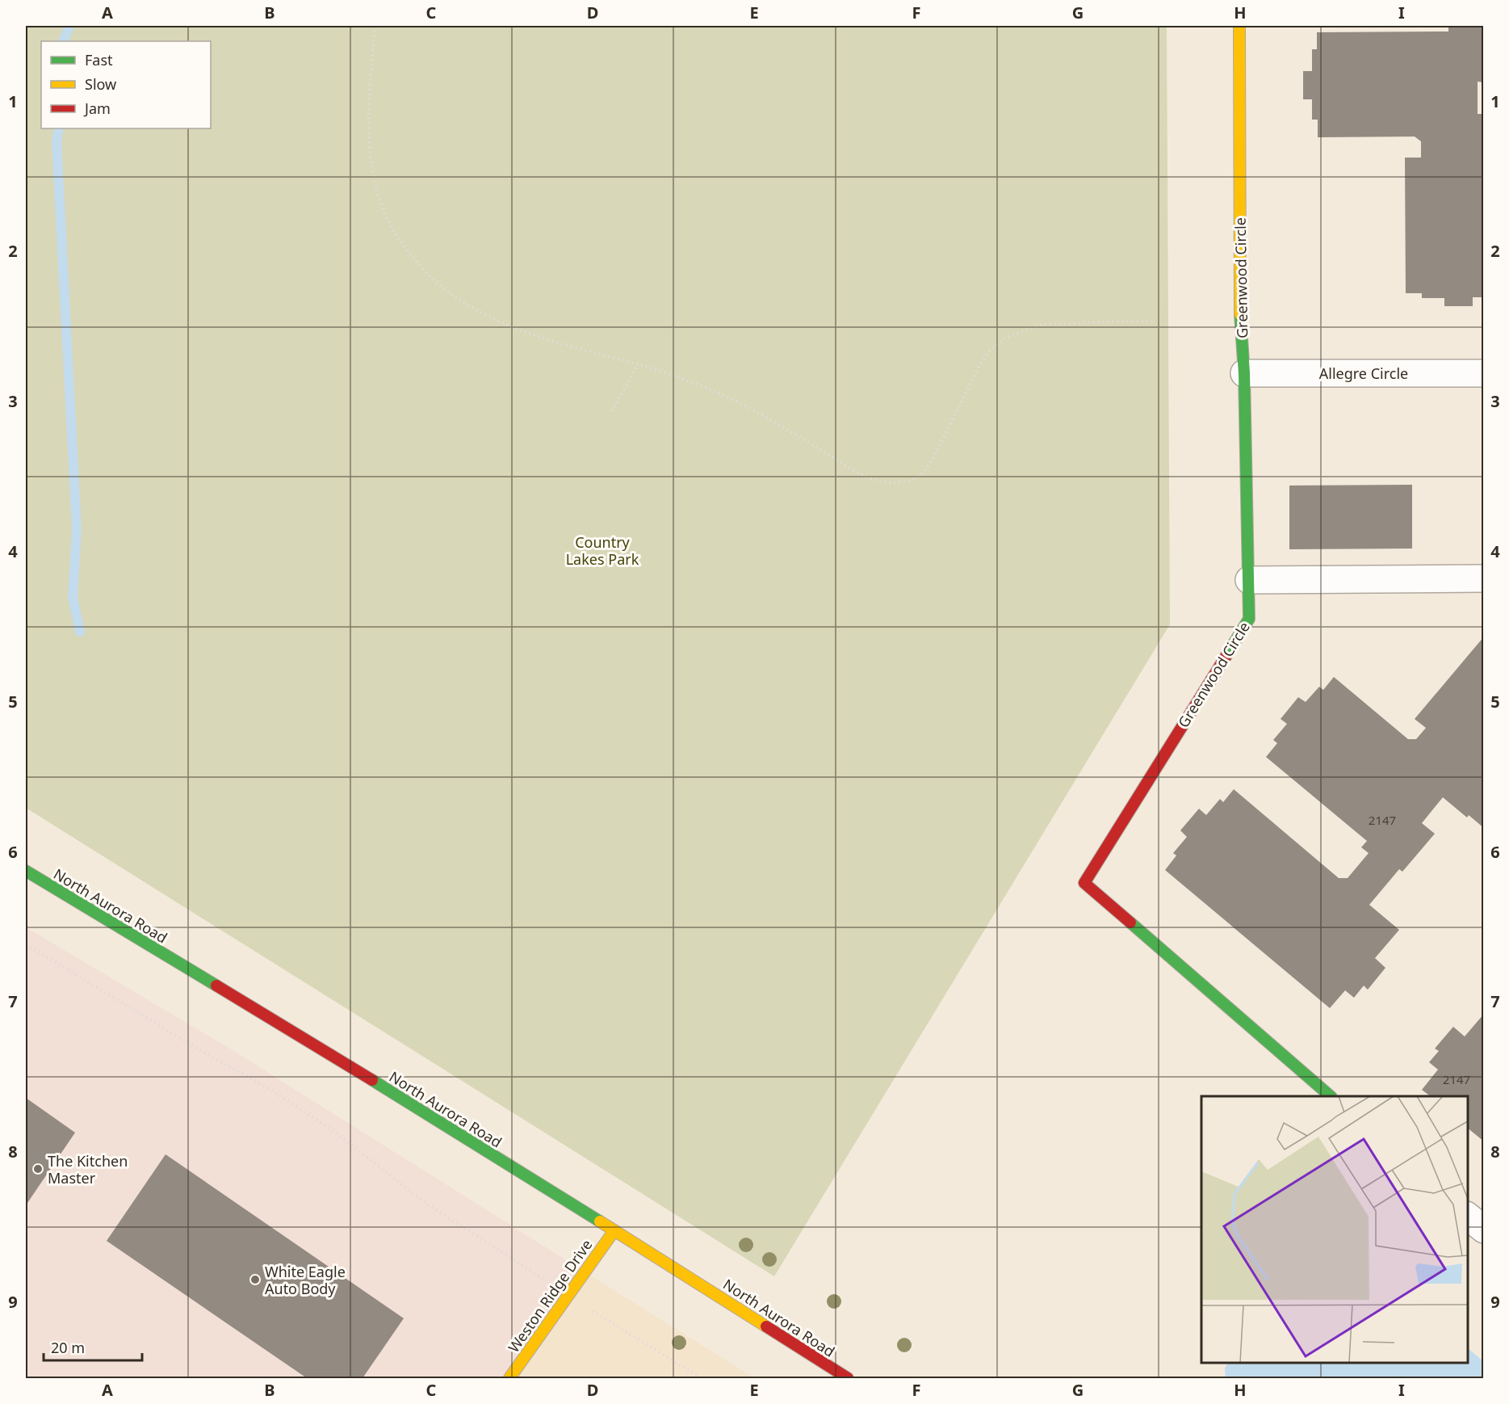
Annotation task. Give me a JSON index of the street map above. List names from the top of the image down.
{
  "streets": {
    "street": [
      "Greenwood Circle",
      "Allegre Circle",
      "North Aurora Road",
      "Weston Ridge Drive"
    ]
  },
  "crossings": [
    ["Greenwood Circle", "Allegre Circle"],
    ["North Aurora Road", "Weston Ridge Drive"]
  ],
  "parks": ["Country Lakes Park"],
  "places": ["The Kitchen Master", "White Eagle Auto Body"],
  "house_numbers": ["2147", "2147"],
  "legend": ["Fast", "Slow", "Jam"],
  "scale_bar": "20 m",
  "grid": {
    "columns": [
      "A",
      "B",
      "C",
      "D",
      "E",
      "F",
      "G",
      "H",
      "I"
    ],
    "rows": [
      "1",
      "2",
      "3",
      "4",
      "5",
      "6",
      "7",
      "8",
      "9"
    ]
  }
}
